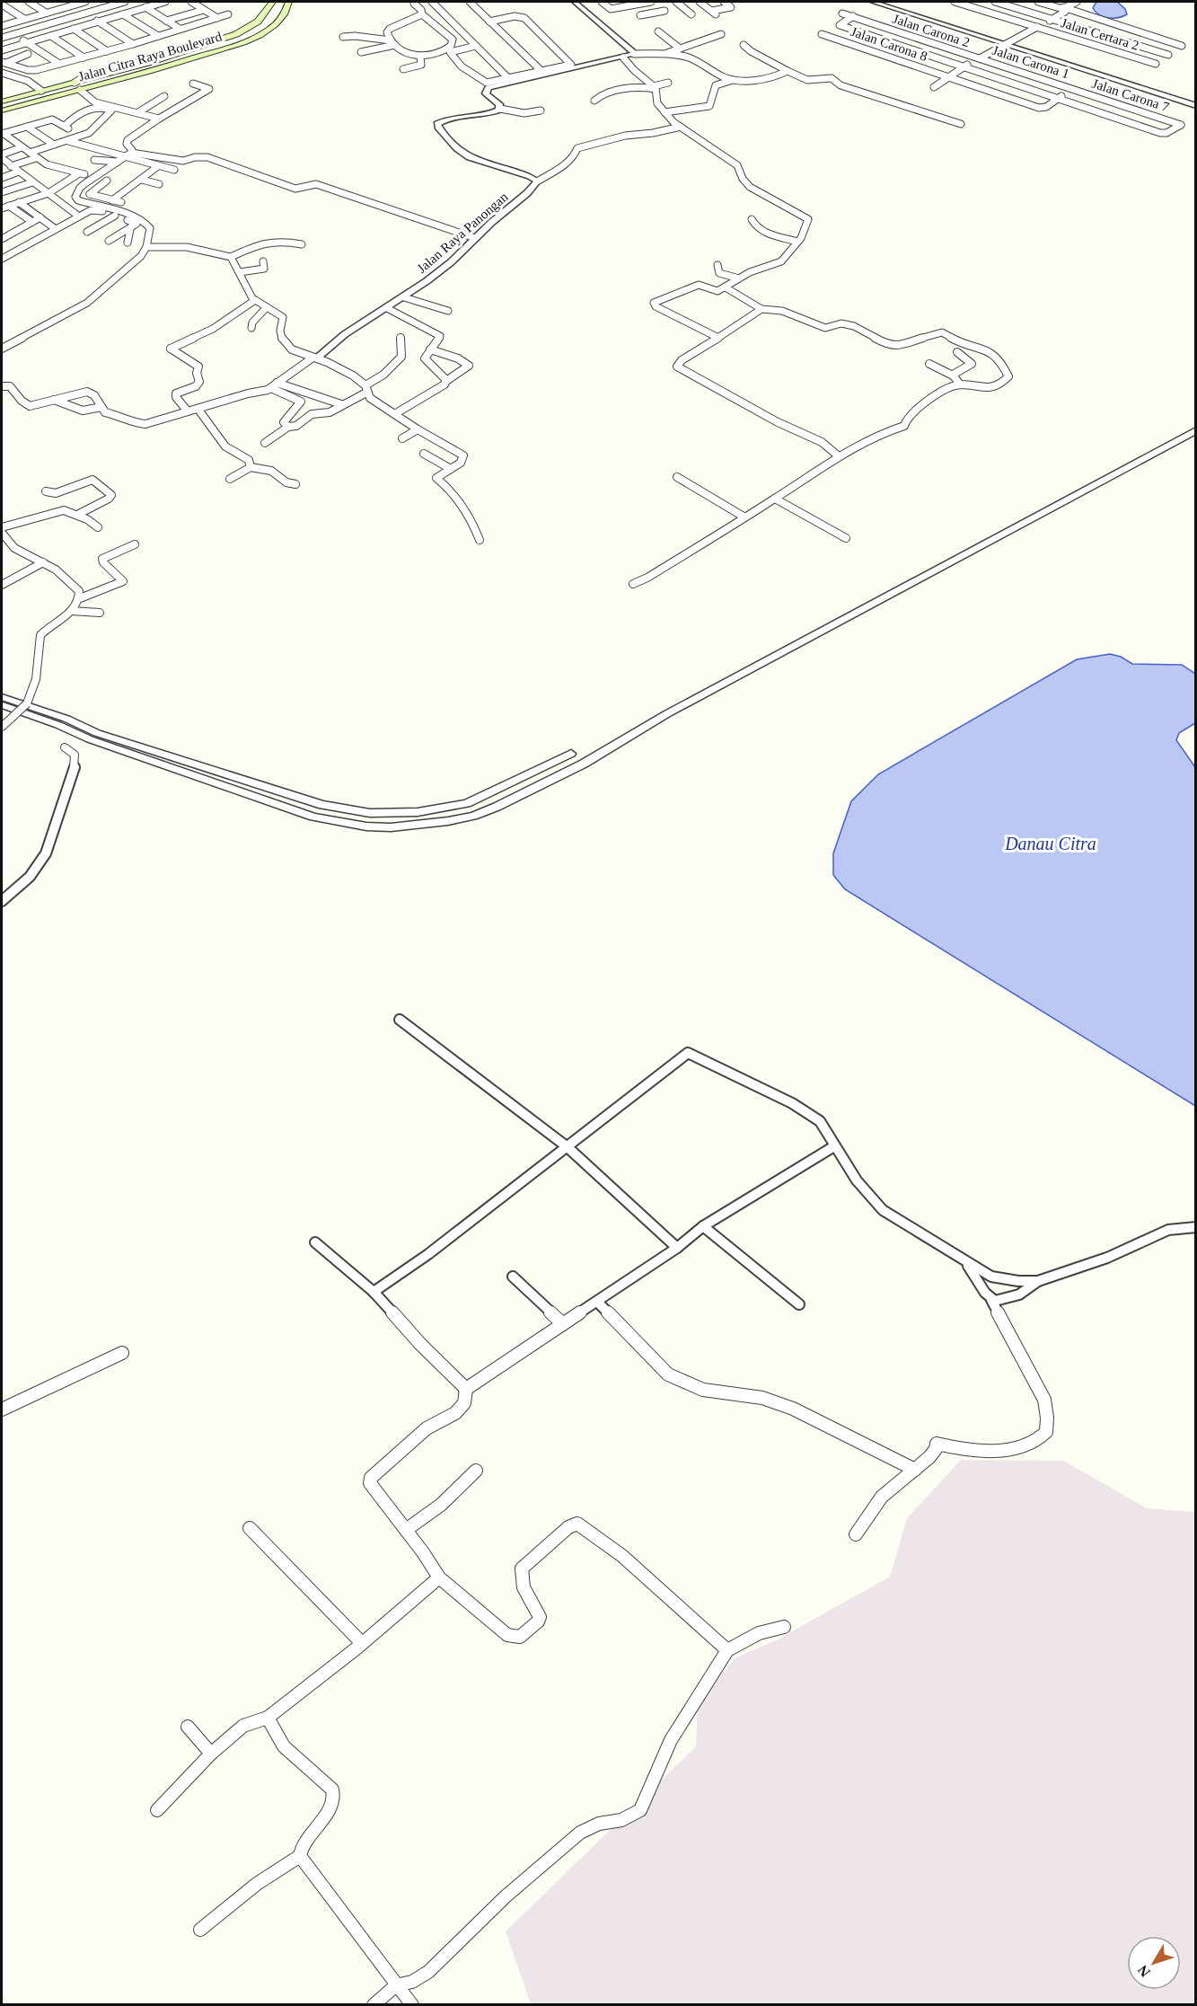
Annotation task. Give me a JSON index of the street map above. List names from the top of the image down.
{
  "streets": {
    "main road": ["Jalan Citra Raya Boulevard"],
    "street": [
      "Jalan Carona 2",
      "Jalan Certara 2",
      "Jalan Carona 8",
      "Jalan Carona 1",
      "Jalan Carona 7",
      "Jalan Raya Panongan"
    ]
  },
  "crossings": [
    ["Jalan Carona 2", "Jalan Carona 1"],
    ["Jalan Carona 8", "Jalan Carona 7"],
    ["Jalan Carona 1", "Jalan Carona 7"]
  ],
  "water": ["Danau Citra"],
  "north": "bottom left"
}
